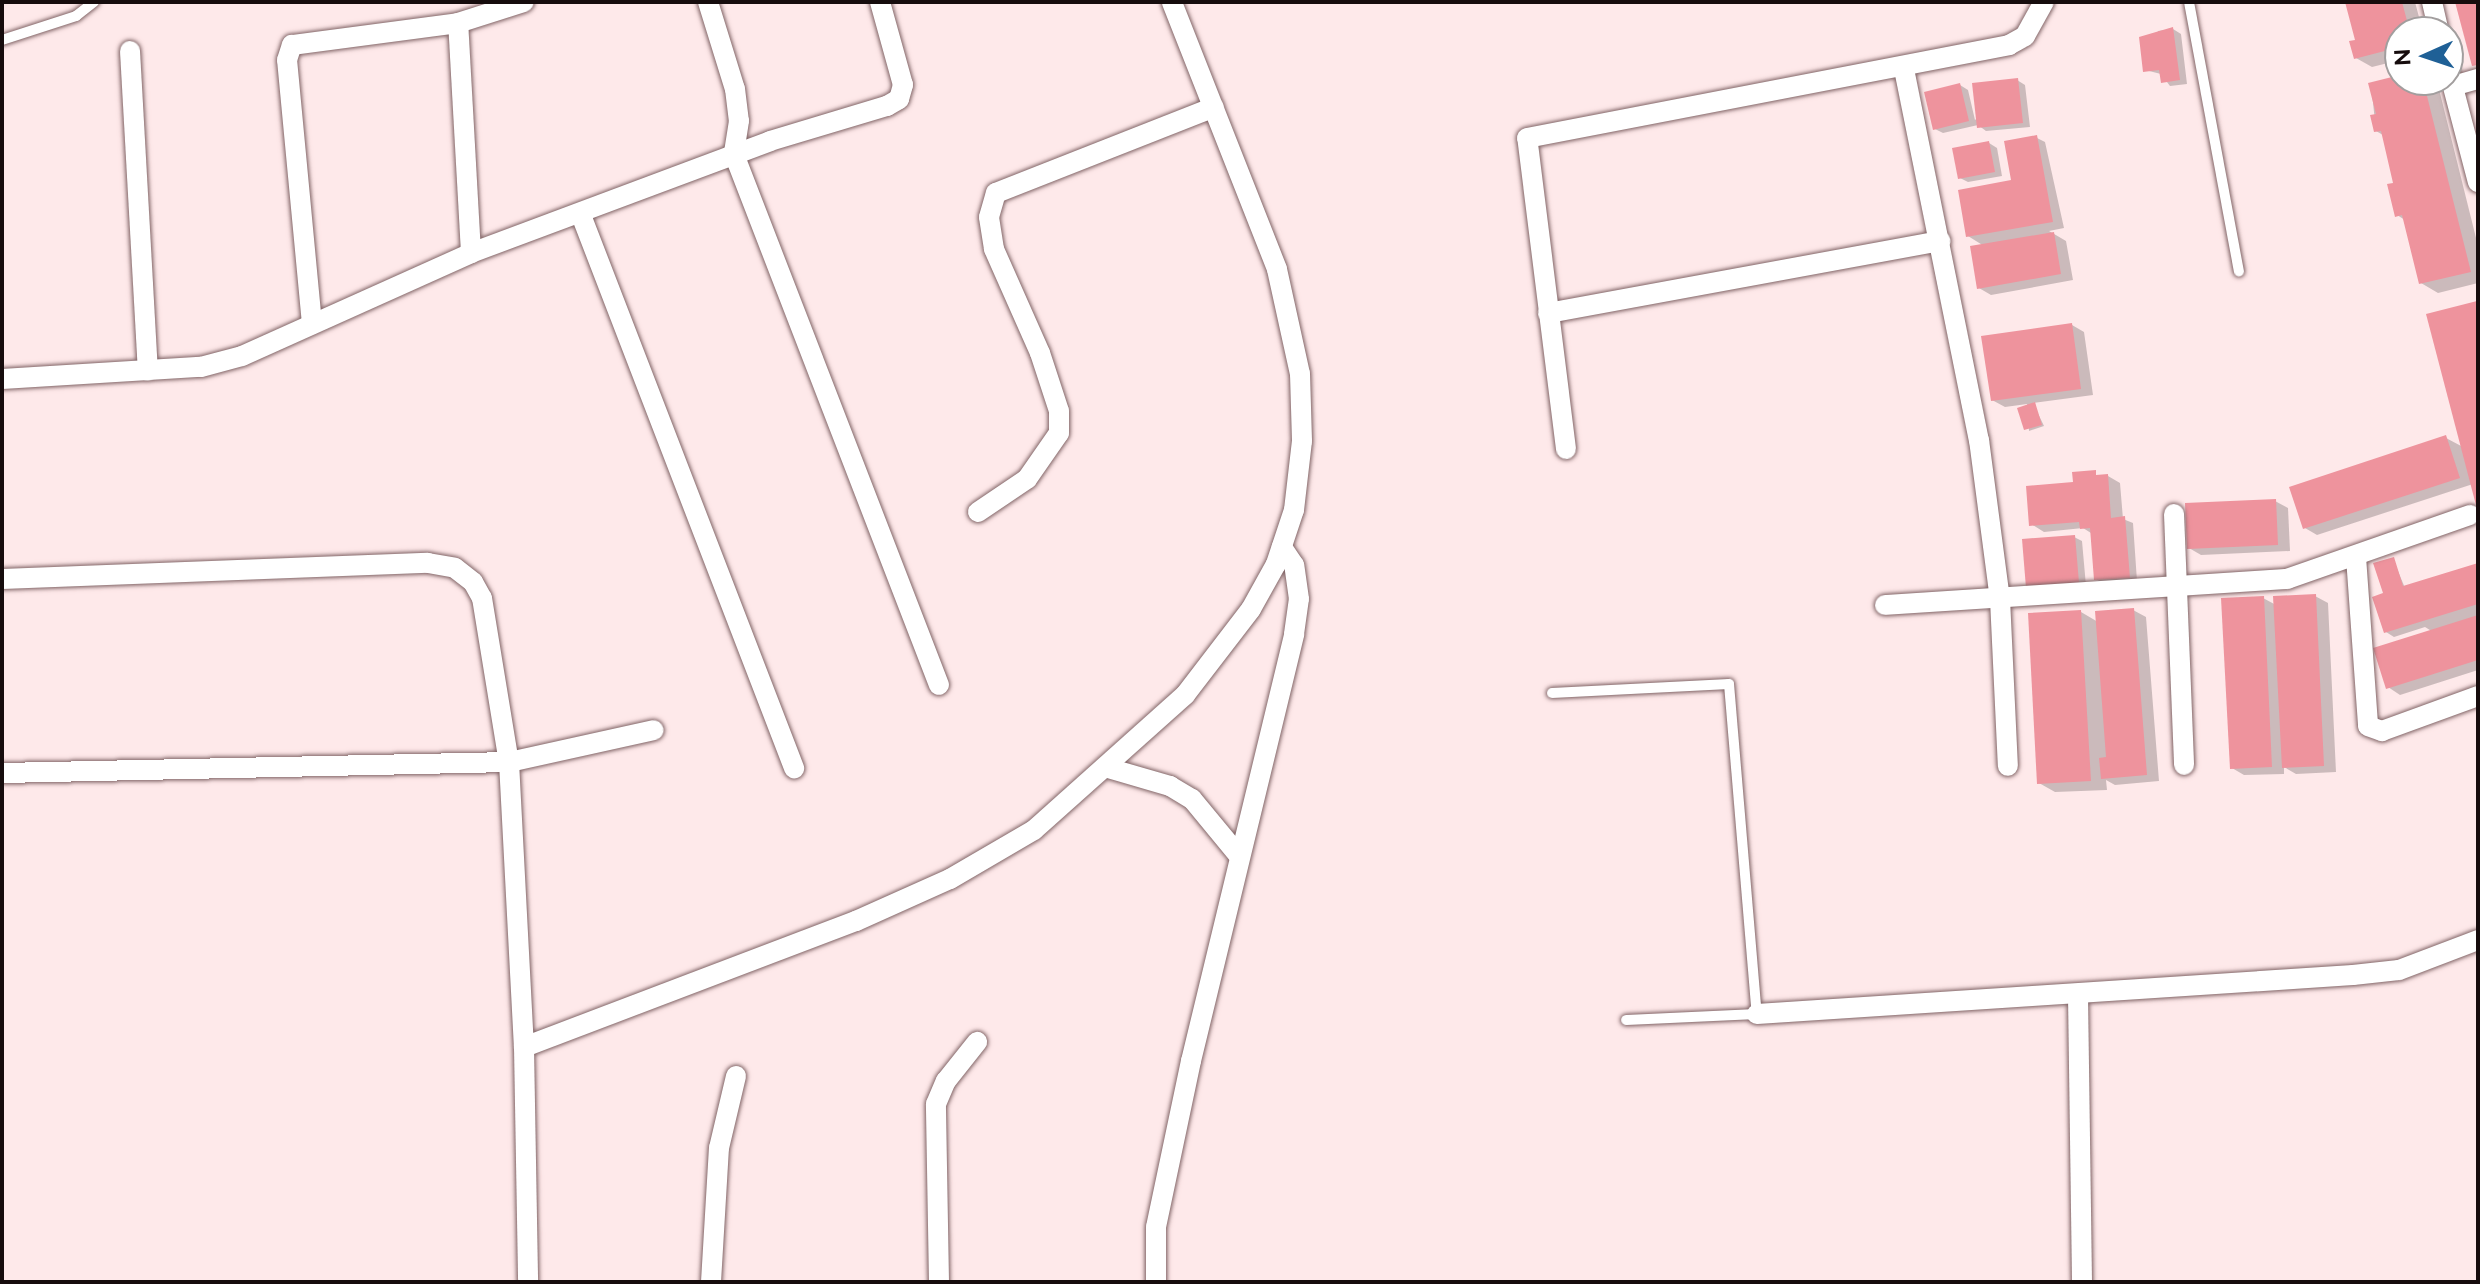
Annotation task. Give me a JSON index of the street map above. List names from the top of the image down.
{
  "north": "left"
}
